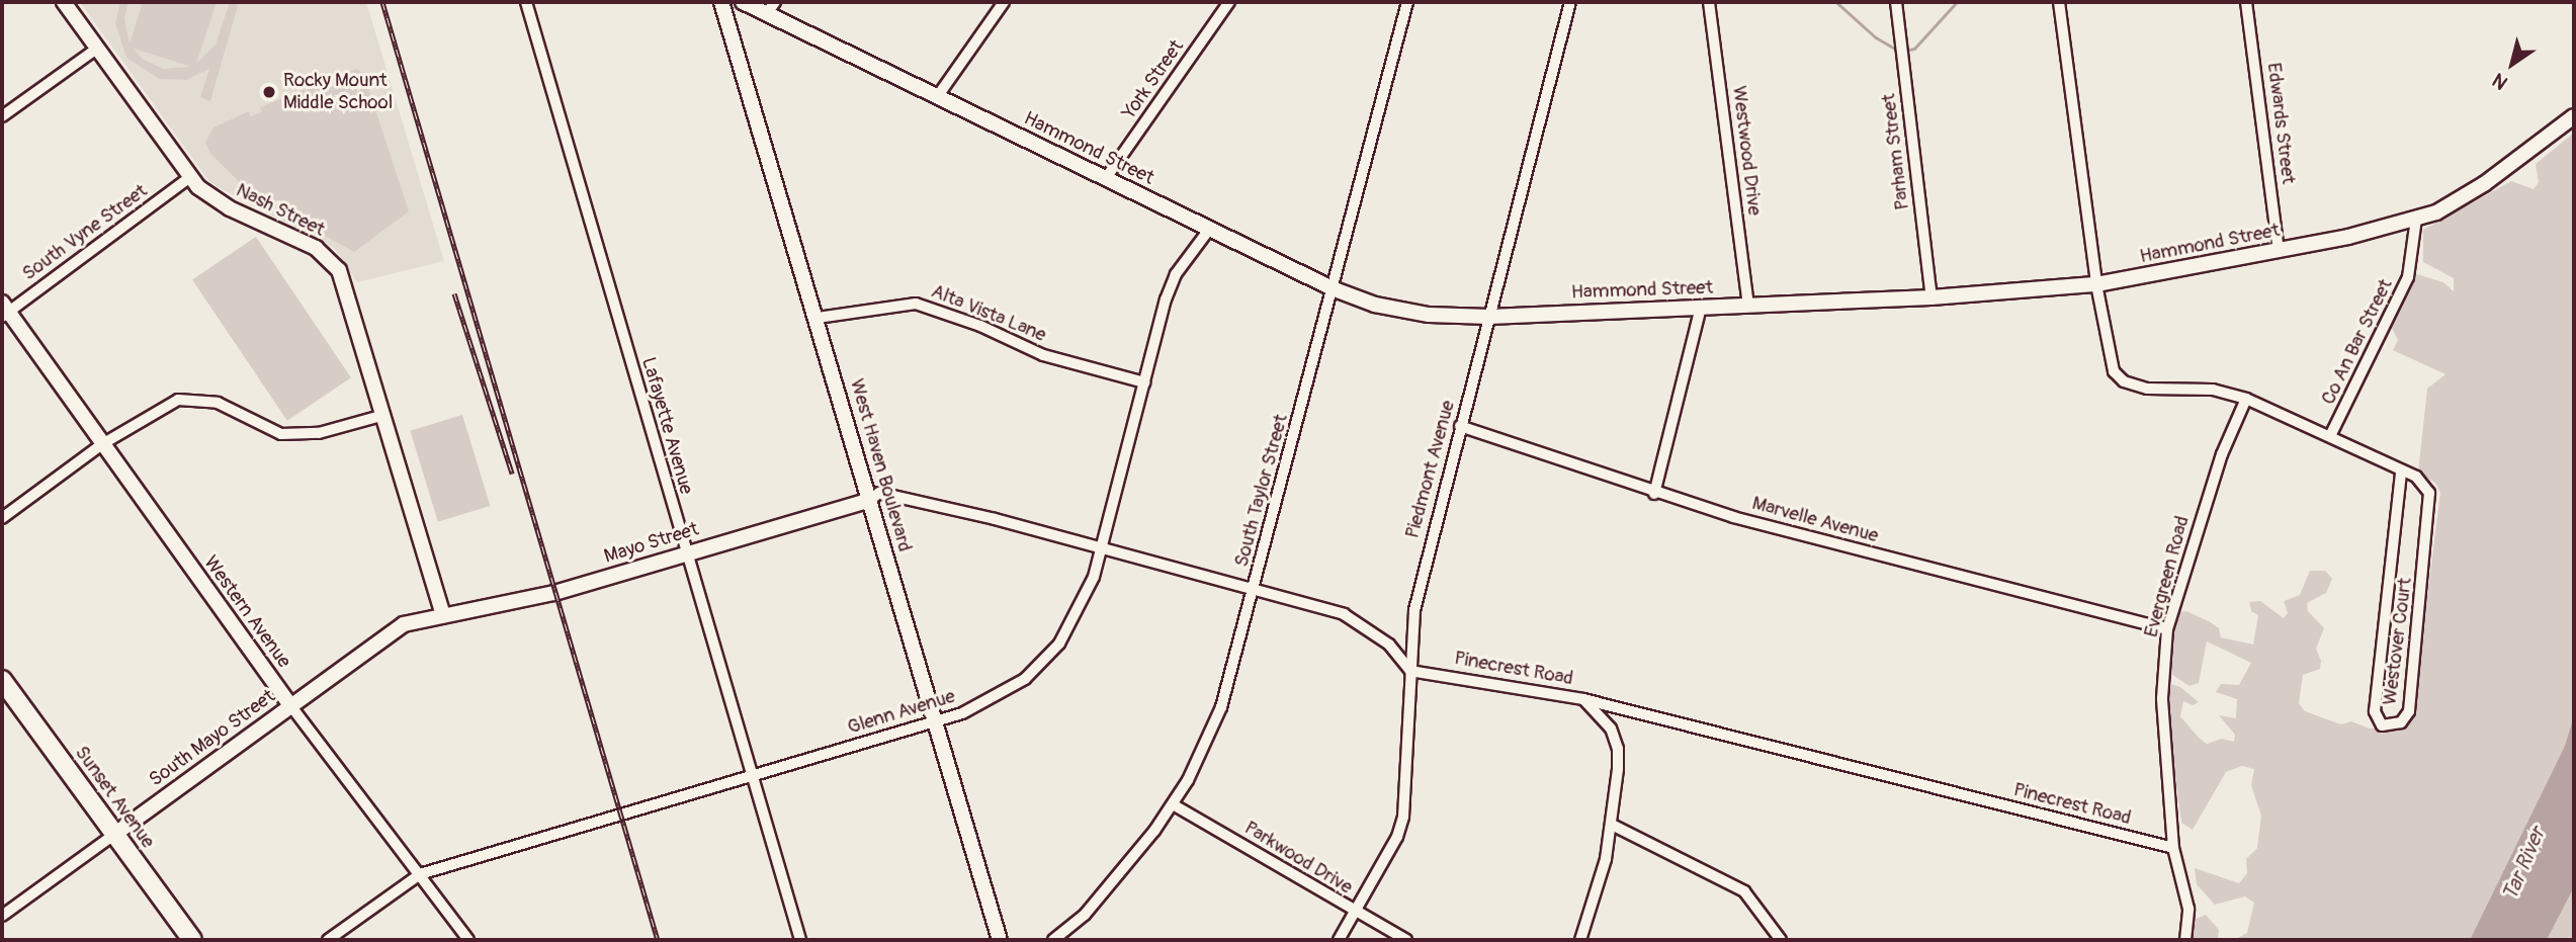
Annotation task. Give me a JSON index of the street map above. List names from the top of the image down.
{
  "streets": {
    "main road": ["Sunset Avenue"],
    "street": [
      "York Street",
      "Edwards Street",
      "Hammond Street",
      "Westwood Drive",
      "Parham Street",
      "Nash Street",
      "South Vyne Street",
      "Alta Vista Lane",
      "Co An Bar Street",
      "Lafayette Avenue",
      "West Haven Boulevard",
      "Piedmont Avenue",
      "South Taylor Street",
      "Marvelle Avenue",
      "Mayo Street",
      "Evergreen Road",
      "Western Avenue",
      "Westover Court",
      "Pinecrest Road",
      "Glenn Avenue",
      "South Mayo Street",
      "Parkwood Drive"
    ]
  },
  "crossings": [
    ["York Street", "Hammond Street"],
    ["Edwards Street", "Hammond Street"],
    ["Hammond Street", "Westwood Drive"],
    ["Hammond Street", "Parham Street"],
    ["Hammond Street", "Co An Bar Street"],
    ["Hammond Street", "Piedmont Avenue"],
    ["Hammond Street", "South Taylor Street"],
    ["Hammond Street", "Glenn Avenue"],
    ["Nash Street", "South Vyne Street"],
    ["Nash Street", "Mayo Street"],
    ["Nash Street", "South Mayo Street"],
    ["South Vyne Street", "Western Avenue"],
    ["Alta Vista Lane", "West Haven Boulevard"],
    ["Alta Vista Lane", "Glenn Avenue"],
    ["Lafayette Avenue", "Mayo Street"],
    ["Lafayette Avenue", "Glenn Avenue"],
    ["West Haven Boulevard", "Mayo Street"],
    ["West Haven Boulevard", "Glenn Avenue"],
    ["Piedmont Avenue", "Marvelle Avenue"],
    ["Piedmont Avenue", "Pinecrest Road"],
    ["Piedmont Avenue", "Parkwood Drive"],
    ["South Taylor Street", "Parkwood Drive"],
    ["Marvelle Avenue", "Evergreen Road"],
    ["Mayo Street", "South Mayo Street"],
    ["Evergreen Road", "Pinecrest Road"],
    ["Western Avenue", "Glenn Avenue"],
    ["Western Avenue", "South Mayo Street"],
    ["South Mayo Street", "Sunset Avenue"]
  ],
  "water": ["Tar River"],
  "places": ["Rocky Mount Middle School"],
  "north": "bottom left"
}
